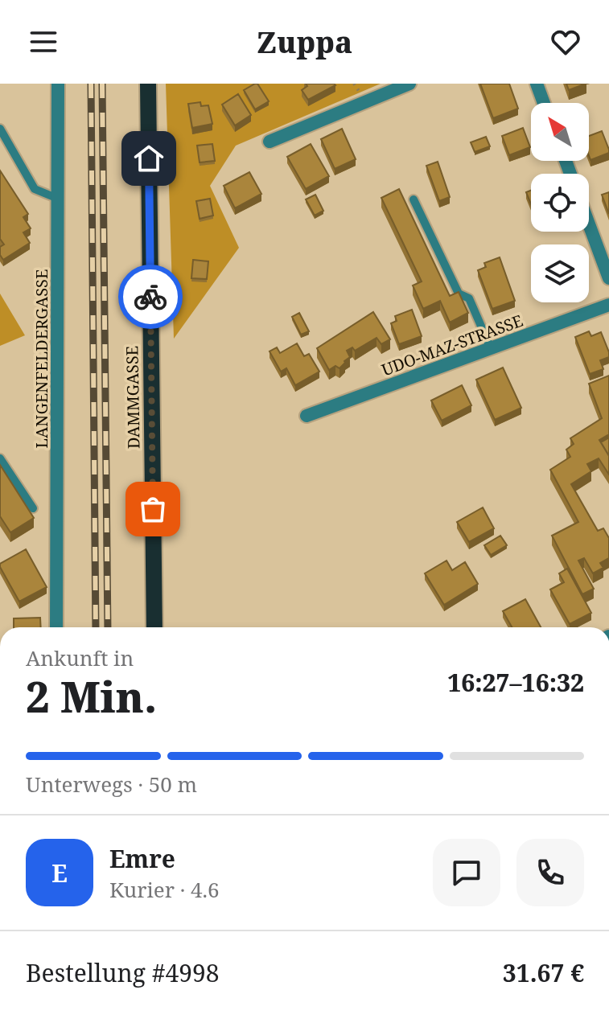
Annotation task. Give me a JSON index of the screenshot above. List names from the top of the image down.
{
  "streets": {
    "main road": ["DAMMGASSE"],
    "street": ["UDO-MAZ-STRASSE", "LANGENFELDERGASSE"]
  },
  "north": "top left",
  "page": {
    "header": "Zuppa",
    "heading": ["2 Min.", "Ankunft in", "16:27–16:32"],
    "panel": [
      "Emre",
      "Kurier · 4.6",
      "Bestellung #4998",
      "31.67 €"
    ],
    "bar": "Unterwegs · 50 m",
    "round": "E"
  }
}
